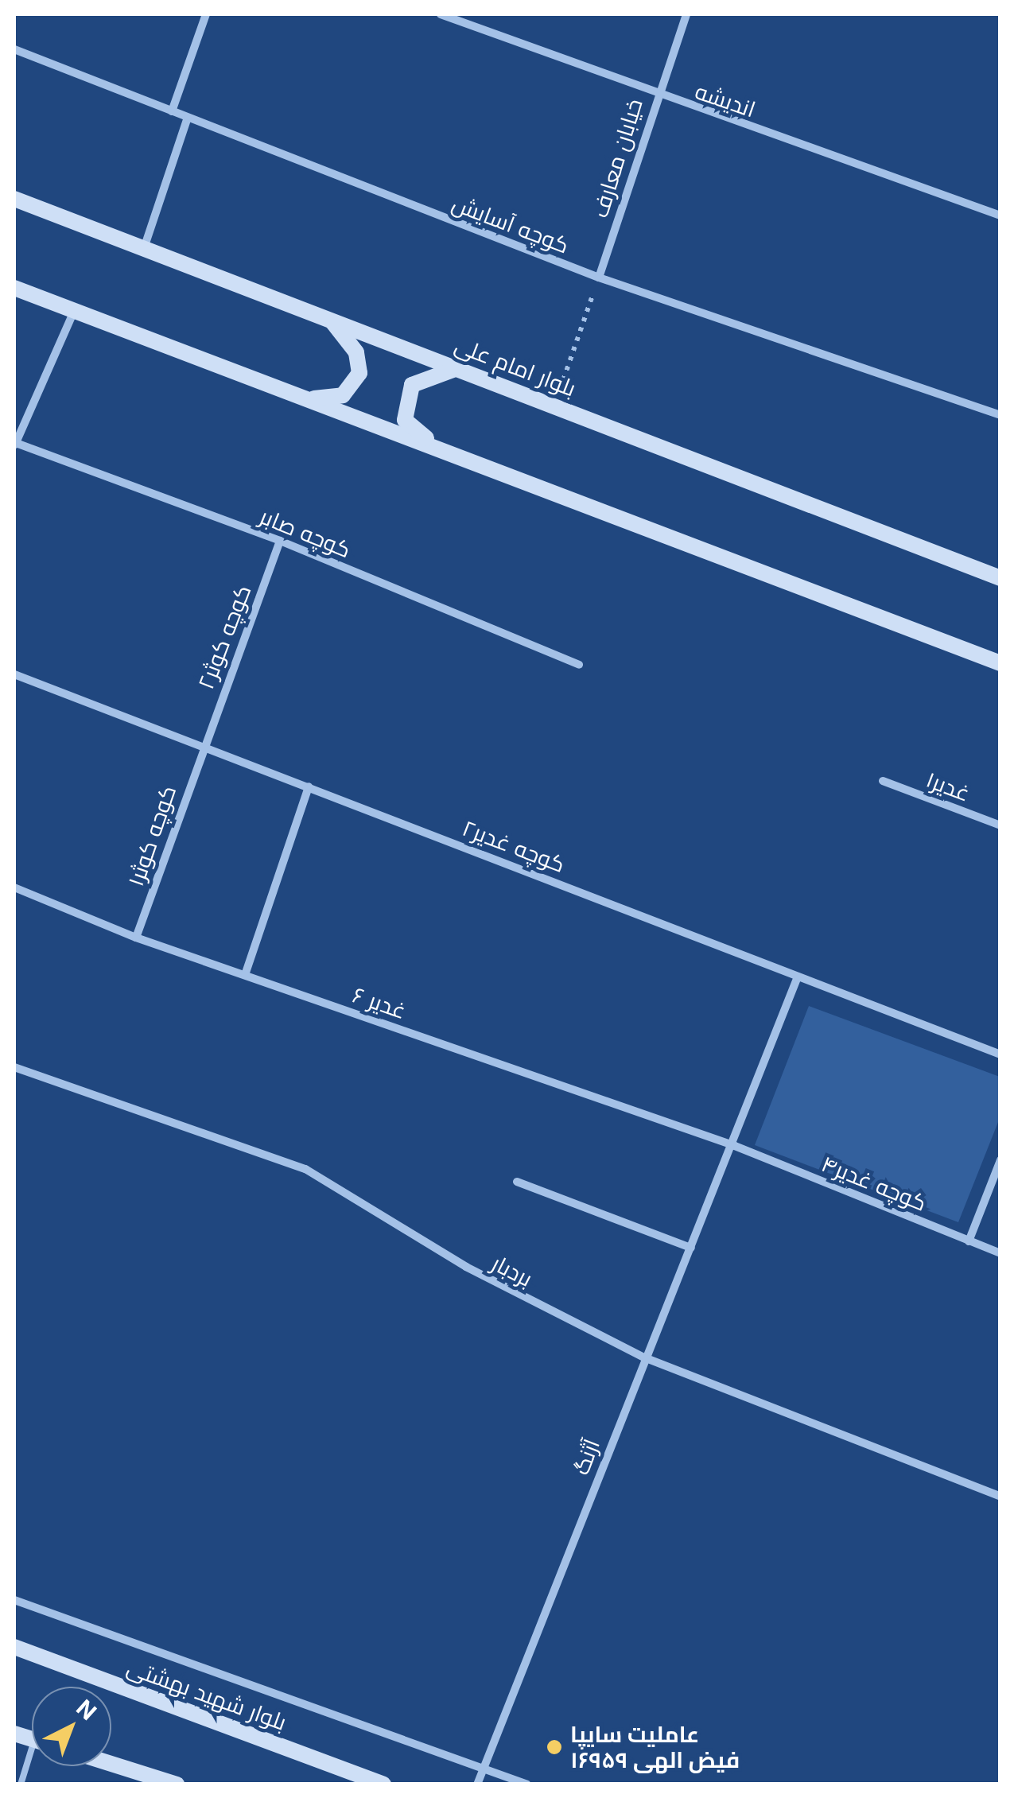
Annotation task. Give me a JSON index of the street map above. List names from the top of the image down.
{
  "streets": {
    "main road": ["بلوار امام على", "بلوار شهید بهشتی"],
    "street": [
      "اندیشه",
      "خیابان معارف",
      "کوچه آسایش",
      "کوچه صابر",
      "کوچه کوثر۲",
      "غدیر۱",
      "کوچه کوثر۱",
      "کوچه غدیر۲",
      "غدیر ۶",
      "کوچه غدیر۴",
      "بردبار",
      "آژنگ"
    ]
  },
  "crossings": [
    ["اندیشه", "خیابان معارف"],
    ["خیابان معارف", "کوچه آسایش"],
    ["کوچه صابر", "کوچه کوثر۲"],
    ["کوچه کوثر۲", "کوچه کوثر۱"],
    ["کوچه کوثر۲", "کوچه غدیر۲"],
    ["کوچه کوثر۱", "کوچه غدیر۲"],
    ["کوچه کوثر۱", "غدیر ۶"],
    ["کوچه غدیر۲", "آژنگ"],
    ["غدیر ۶", "کوچه غدیر۴"],
    ["غدیر ۶", "آژنگ"],
    ["کوچه غدیر۴", "آژنگ"],
    ["بردبار", "آژنگ"]
  ],
  "places": ["عاملیت سایپا ۱۶۹۵۹ فیض الهی"],
  "north": "top right"
}
